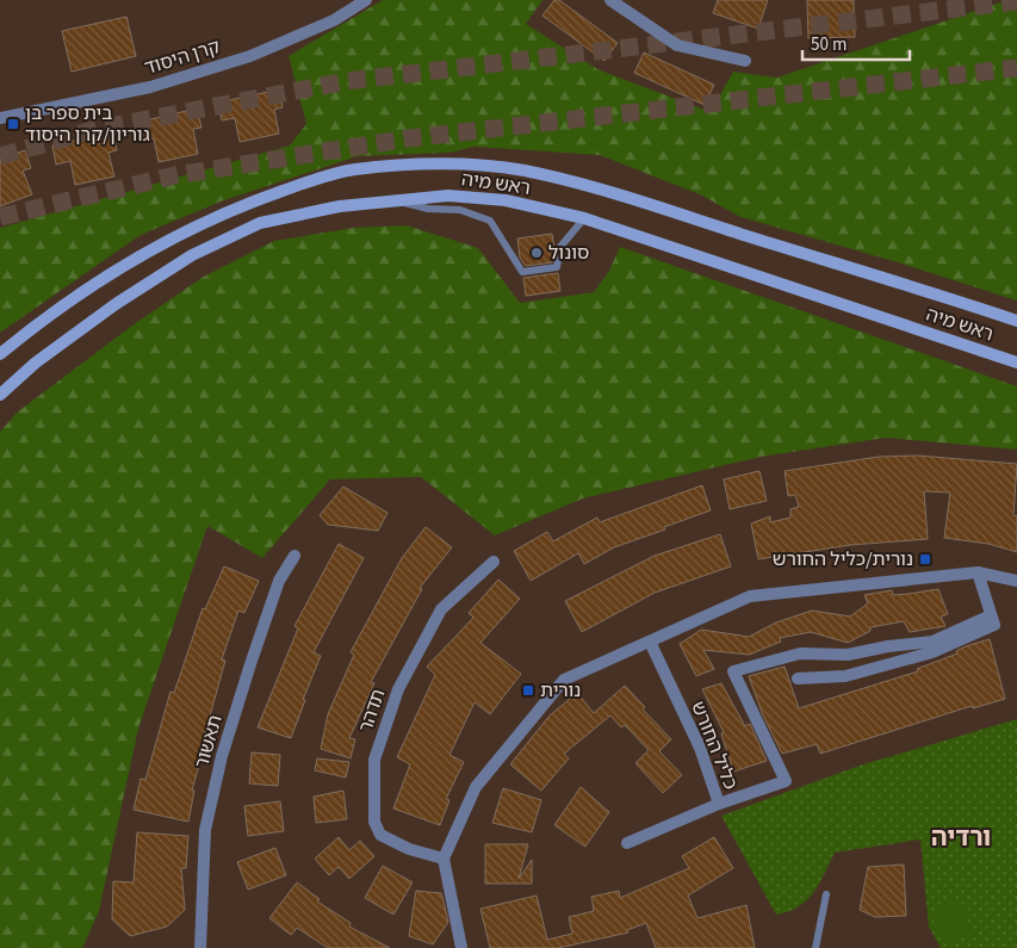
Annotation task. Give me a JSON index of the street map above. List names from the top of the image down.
{
  "streets": {
    "street": [
      "קרן היסוד",
      "ראש מיה",
      "תדהר",
      "תאשור",
      "כליל החורש"
    ]
  },
  "districts": ["ורדיה"],
  "places": {
    "transit": ["בית ספר בן גוריון/קרן היסוד", "נורית/כליל החורש", "נורית"],
    "other": ["סונול"]
  },
  "scale_bar": "50 m"
}
